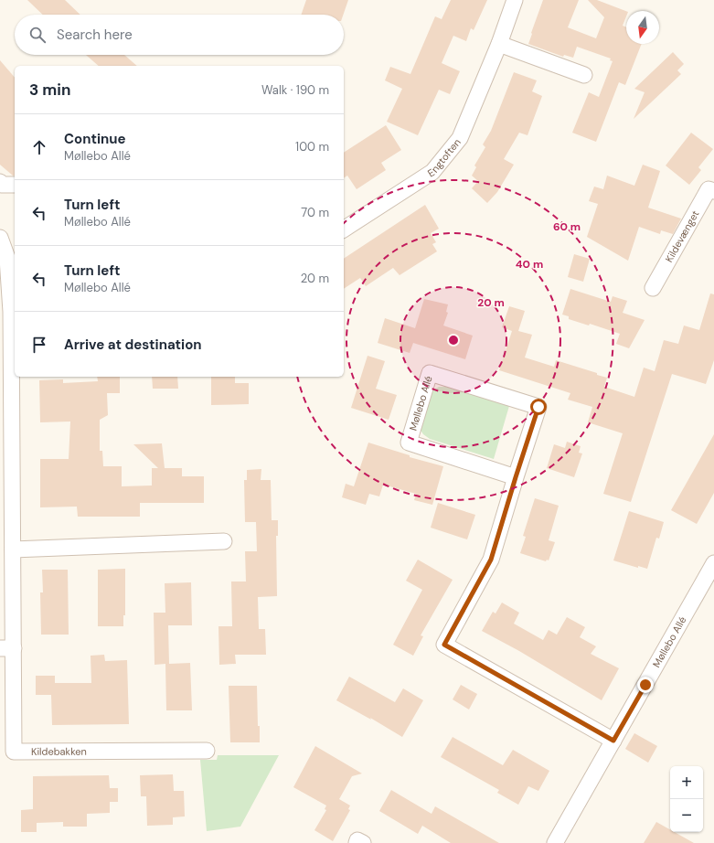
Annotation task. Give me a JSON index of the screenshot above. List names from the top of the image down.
{
  "streets": {
    "street": [
      "Engtoften",
      "Kildevænget",
      "Møllebo Allé",
      "Kildebakken"
    ]
  },
  "north": "bottom",
  "page": {
    "search": "Search here",
    "heading": ["3 min", "Walk · 190 m"],
    "list": [
      ["Continue", "Møllebo Allé", "100 m"],
      ["Turn left", "Møllebo Allé", "70 m"],
      ["Turn left", "Møllebo Allé", "20 m"],
      "Arrive at destination"
    ],
    "map_buttons": ["+", "−"]
  },
  "rings": ["60 m", "40 m", "20 m"]
}
